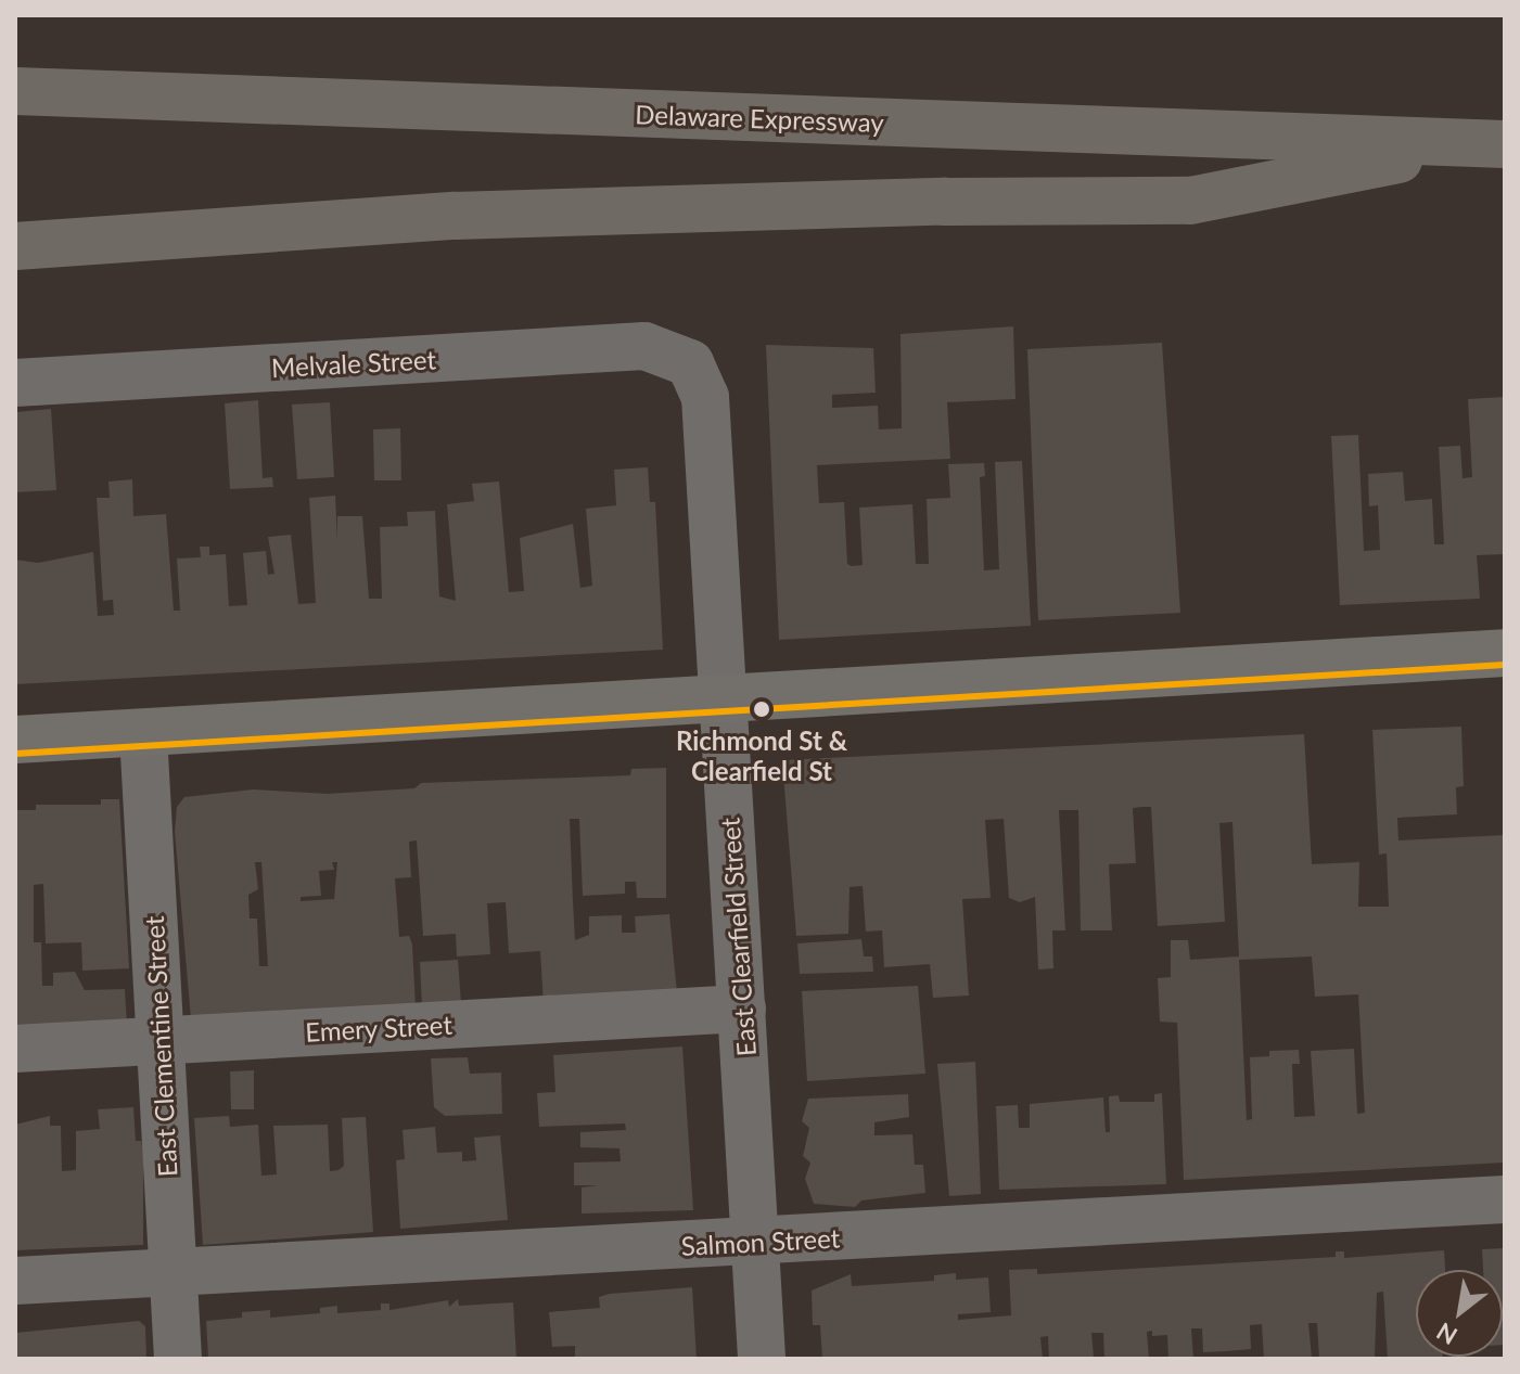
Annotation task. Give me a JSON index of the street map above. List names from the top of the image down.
{
  "streets": {
    "highway": ["Delaware Expressway"],
    "street": [
      "Melvale Street",
      "East Clearfield Street",
      "Emery Street",
      "East Clementine Street",
      "Salmon Street"
    ]
  },
  "crossings": [
    ["Melvale Street", "East Clearfield Street"],
    ["East Clearfield Street", "Emery Street"],
    ["East Clearfield Street", "Salmon Street"],
    ["Emery Street", "East Clementine Street"],
    ["East Clementine Street", "Salmon Street"]
  ],
  "places": ["Richmond St & Clearfield St"],
  "north": "bottom left"
}
